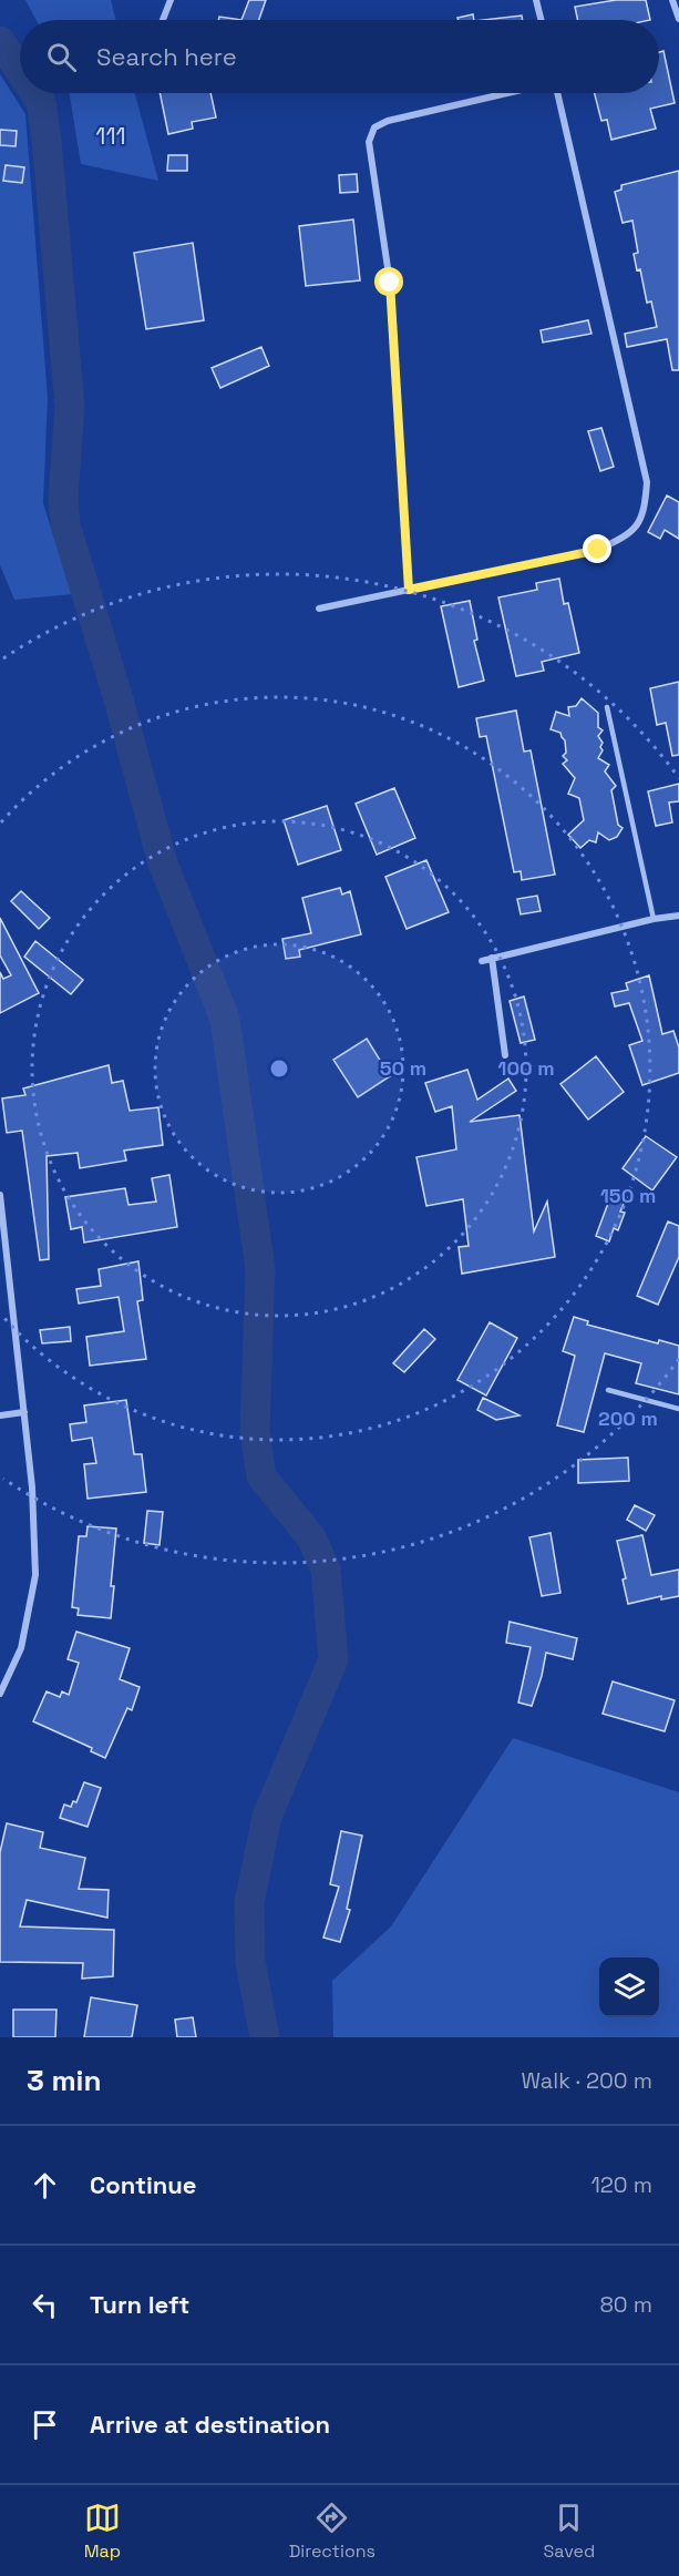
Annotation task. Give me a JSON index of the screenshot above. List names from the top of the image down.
{
  "parks": ["111"],
  "page": {
    "search": "Search here",
    "heading": ["3 min", "Walk · 200 m"],
    "list": [
      ["Continue", "120 m"],
      ["Turn left", "80 m"],
      "Arrive at destination"
    ],
    "nav": ["Map", "Directions", "Saved"]
  },
  "rings": [
    "50 m",
    "100 m",
    "150 m",
    "200 m"
  ]
}
